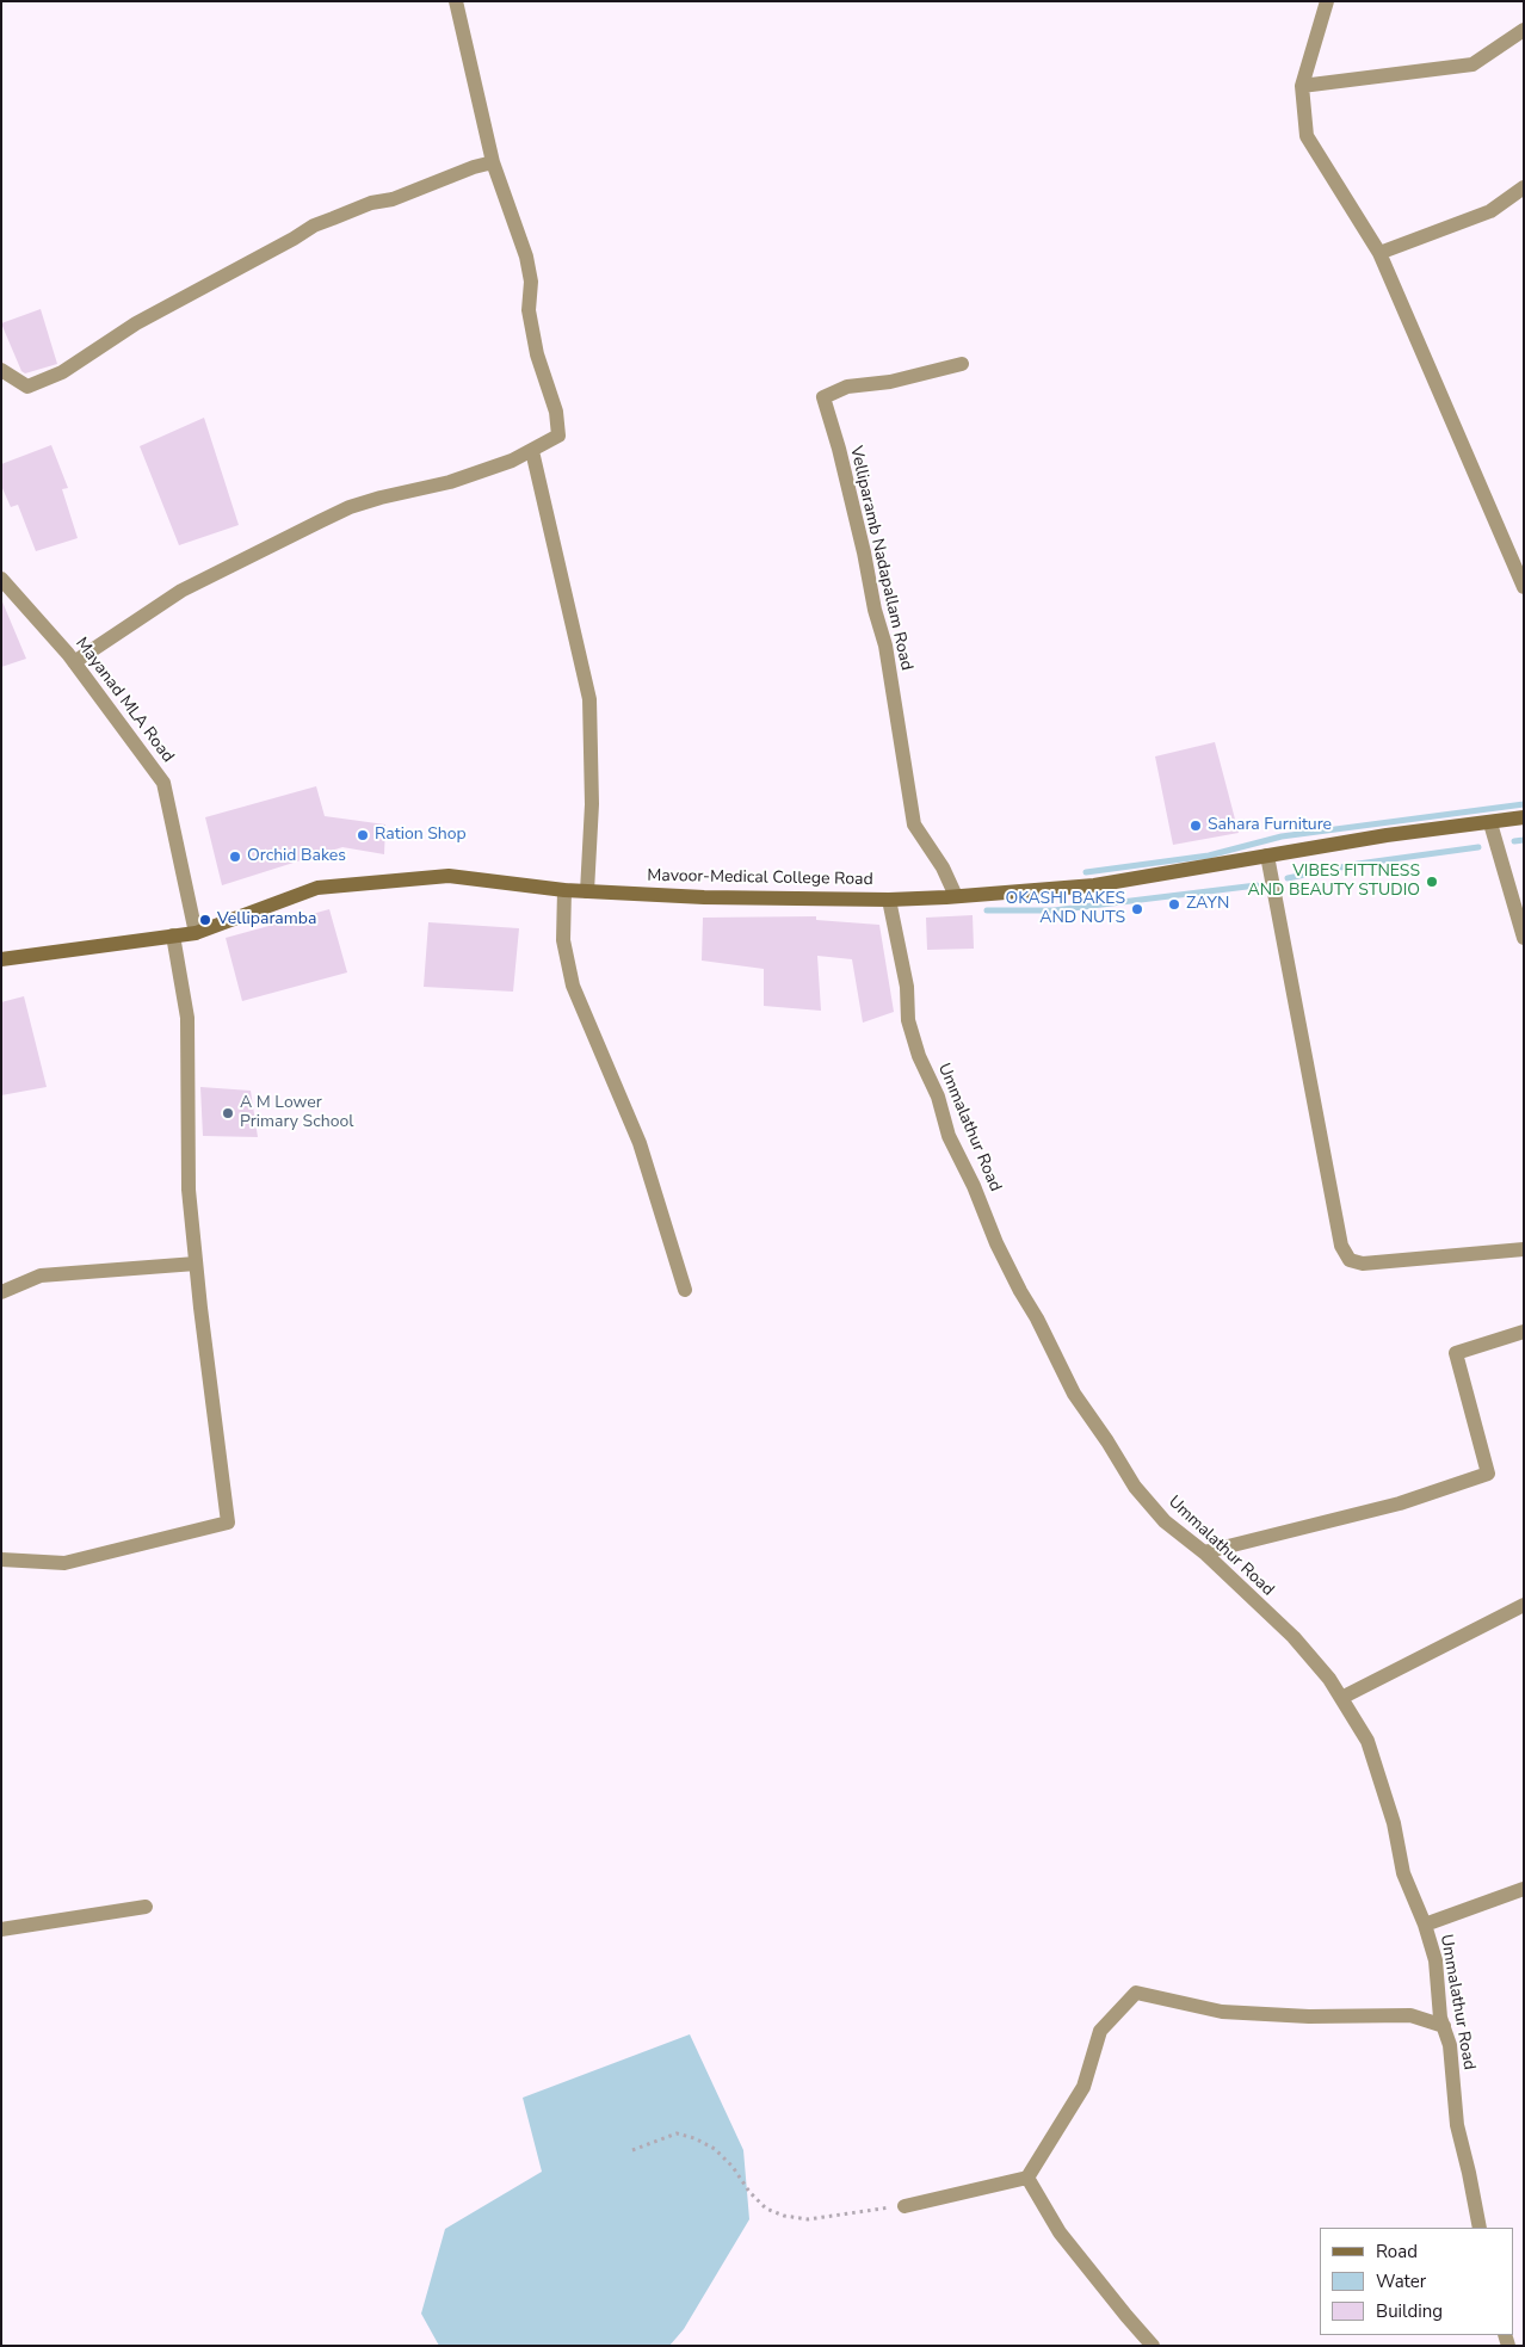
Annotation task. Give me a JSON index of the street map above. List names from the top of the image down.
{
  "streets": {
    "main road": ["Mavoor-Medical College Road"],
    "street": ["Velliparamb Nadapallam Road", "Mayanad MLA Road", "Ummalathur Road"]
  },
  "crossings": [
    ["Velliparamb Nadapallam Road", "Mavoor-Medical College Road"],
    ["Mayanad MLA Road", "Mavoor-Medical College Road"],
    ["Mavoor-Medical College Road", "Ummalathur Road"]
  ],
  "places": [
    "Sahara Furniture",
    "Ration Shop",
    "Orchid Bakes",
    "VIBES FITTNESS AND BEAUTY STUDIO",
    "ZAYN",
    "OKASHI BAKES AND NUTS",
    "Velliparamba",
    "A M Lower Primary School"
  ],
  "legend": ["Road", "Water", "Building"]
}
